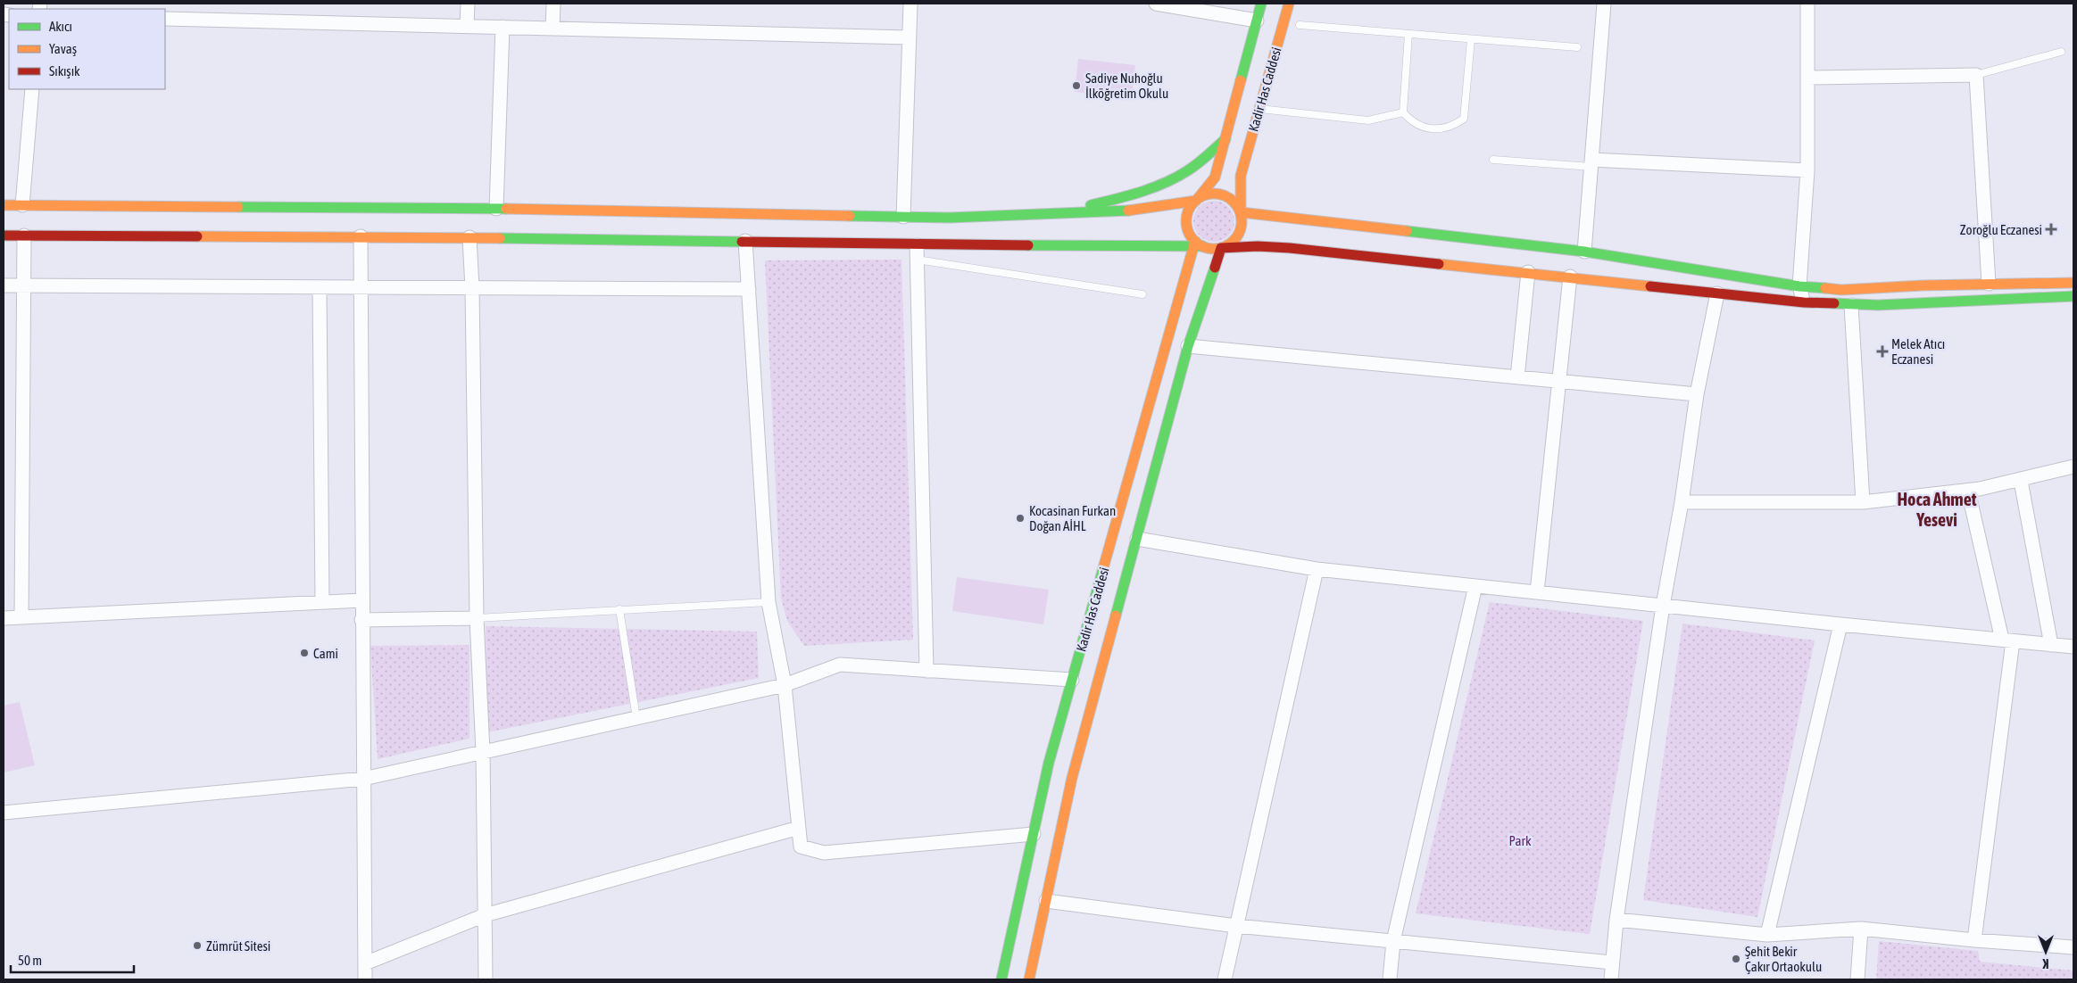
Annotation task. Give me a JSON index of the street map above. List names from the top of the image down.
{
  "streets": {
    "street": ["Kadir Has Caddesi"]
  },
  "districts": ["Hoca Ahmet Yesevi"],
  "parks": ["Park"],
  "places": {
    "other": [
      "Sadiye Nuhoğlu İlköğretim Okulu",
      "Kocasinan Furkan Doğan AİHL",
      "Cami",
      "Zümrüt Sitesi",
      "Şehit Bekir Çakır Ortaokulu"
    ],
    "health": ["Zoroğlu Eczanesi", "Melek Atıcı Eczanesi"]
  },
  "legend": ["Akıcı", "Yavaş", "Sıkışık"],
  "scale_bar": "50 m",
  "north": "bottom"
}
